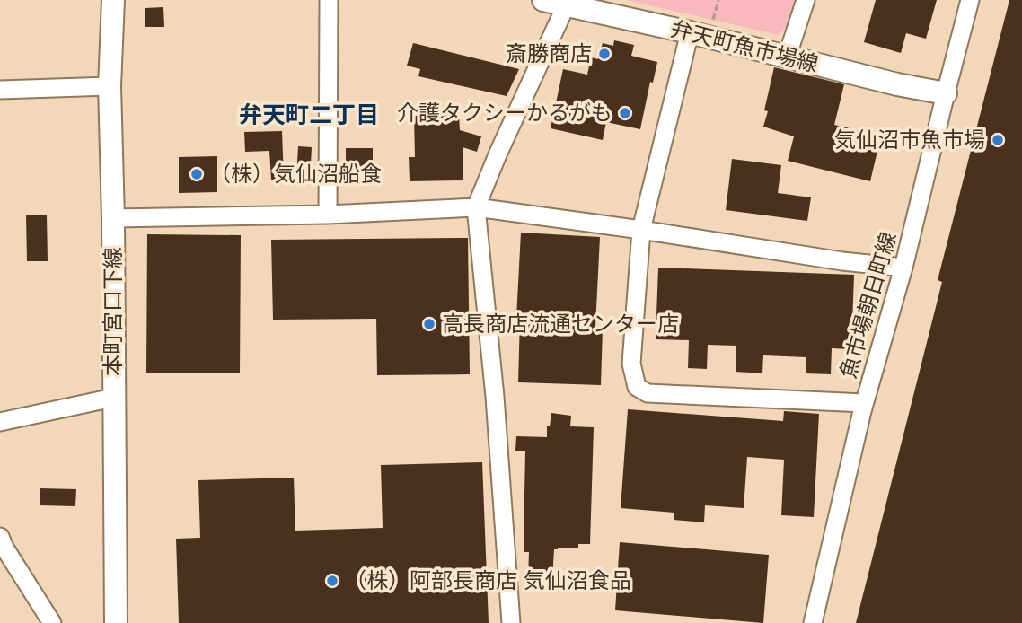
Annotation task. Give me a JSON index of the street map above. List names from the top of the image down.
{
  "streets": {
    "street": ["弁天町魚市場線", "魚市場朝日町線", "本町宮口下線"]
  },
  "crossings": [
    ["弁天町魚市場線", "魚市場朝日町線"]
  ],
  "districts": ["弁天町二丁目"],
  "places": [
    "斎勝商店",
    "介護タクシーかるがも",
    "気仙沼市魚市場",
    "（株）気仙沼船食",
    "高長商店流通センター店",
    "（株）阿部長商店 気仙沼食品"
  ]
}
